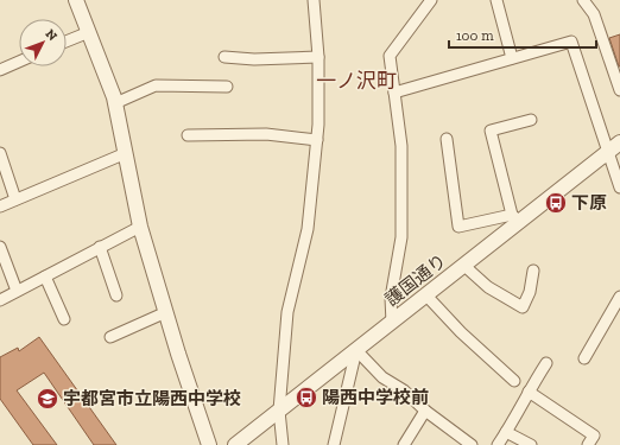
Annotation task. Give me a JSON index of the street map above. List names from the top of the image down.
{
  "streets": {
    "street": ["護国通り"]
  },
  "districts": ["一ノ沢町"],
  "places": {
    "bus stop": ["下原", "陽西中学校前"],
    "school or university": ["宇都宮市立陽西中学校"]
  },
  "scale_bar": "100 m",
  "north": "top right"
}
